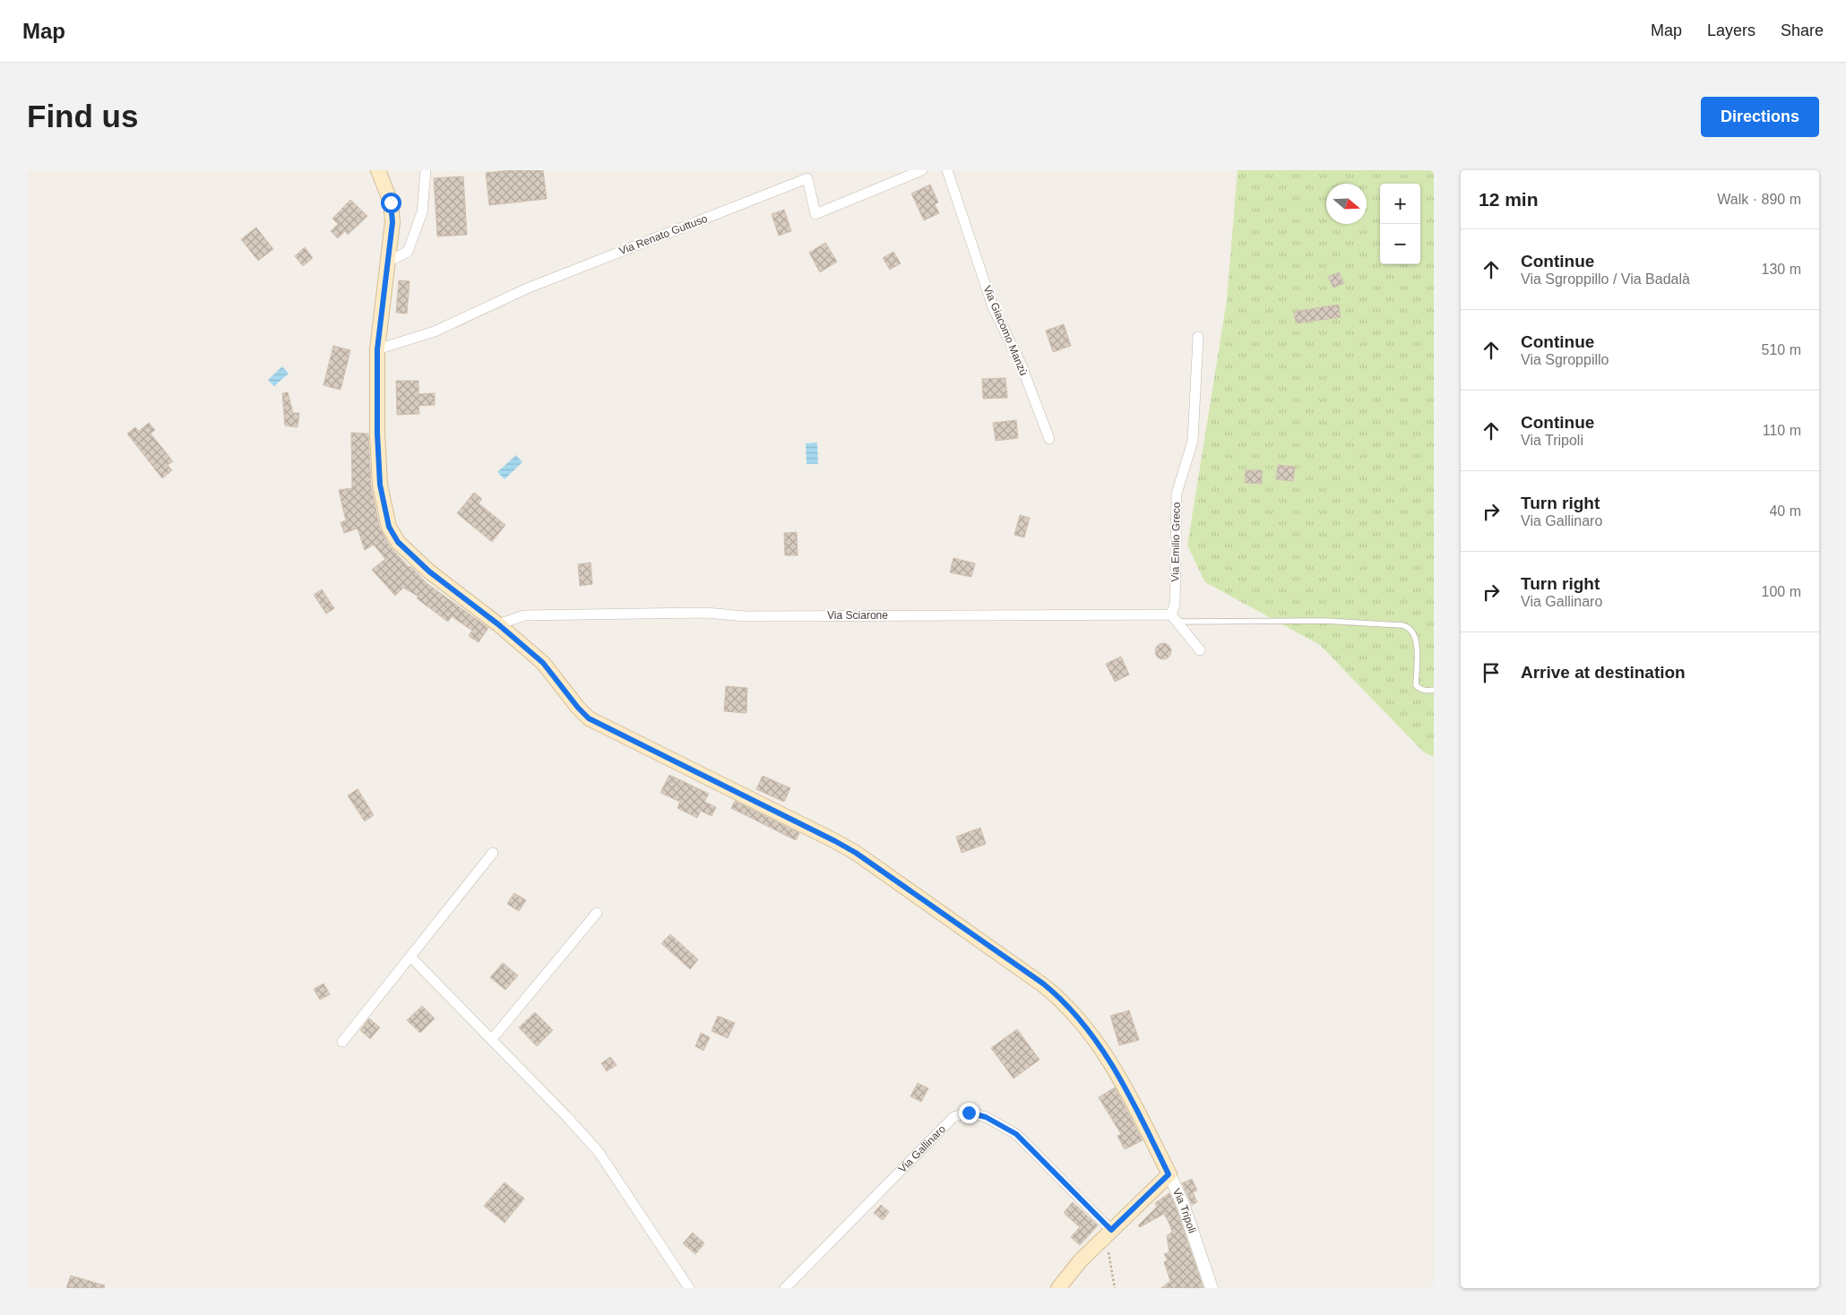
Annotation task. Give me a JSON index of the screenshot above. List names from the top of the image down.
{
  "streets": {
    "main road": ["Via Tripoli"],
    "street": [
      "Via Renato Guttuso",
      "Via Giacomo Manzù",
      "Via Emilio Greco",
      "Via Sciarone",
      "Via Gallinaro"
    ]
  },
  "crossings": [
    ["Via Renato Guttuso", "Via Tripoli"],
    ["Via Emilio Greco", "Via Sciarone"],
    ["Via Sciarone", "Via Tripoli"]
  ],
  "north": "right",
  "page": {
    "header": "Map",
    "nav": ["Map", "Layers", "Share"],
    "buttons": "Directions",
    "title": "Find us",
    "heading": ["12 min", "Walk · 890 m"],
    "map_buttons": ["+", "−"],
    "list": [
      ["Continue", "Via Sgroppillo / Via Badalà", "130 m"],
      ["Continue", "Via Sgroppillo", "510 m"],
      ["Continue", "Via Tripoli", "110 m"],
      ["Turn right", "Via Gallinaro", "40 m"],
      ["Turn right", "Via Gallinaro", "100 m"],
      "Arrive at destination"
    ]
  }
}
